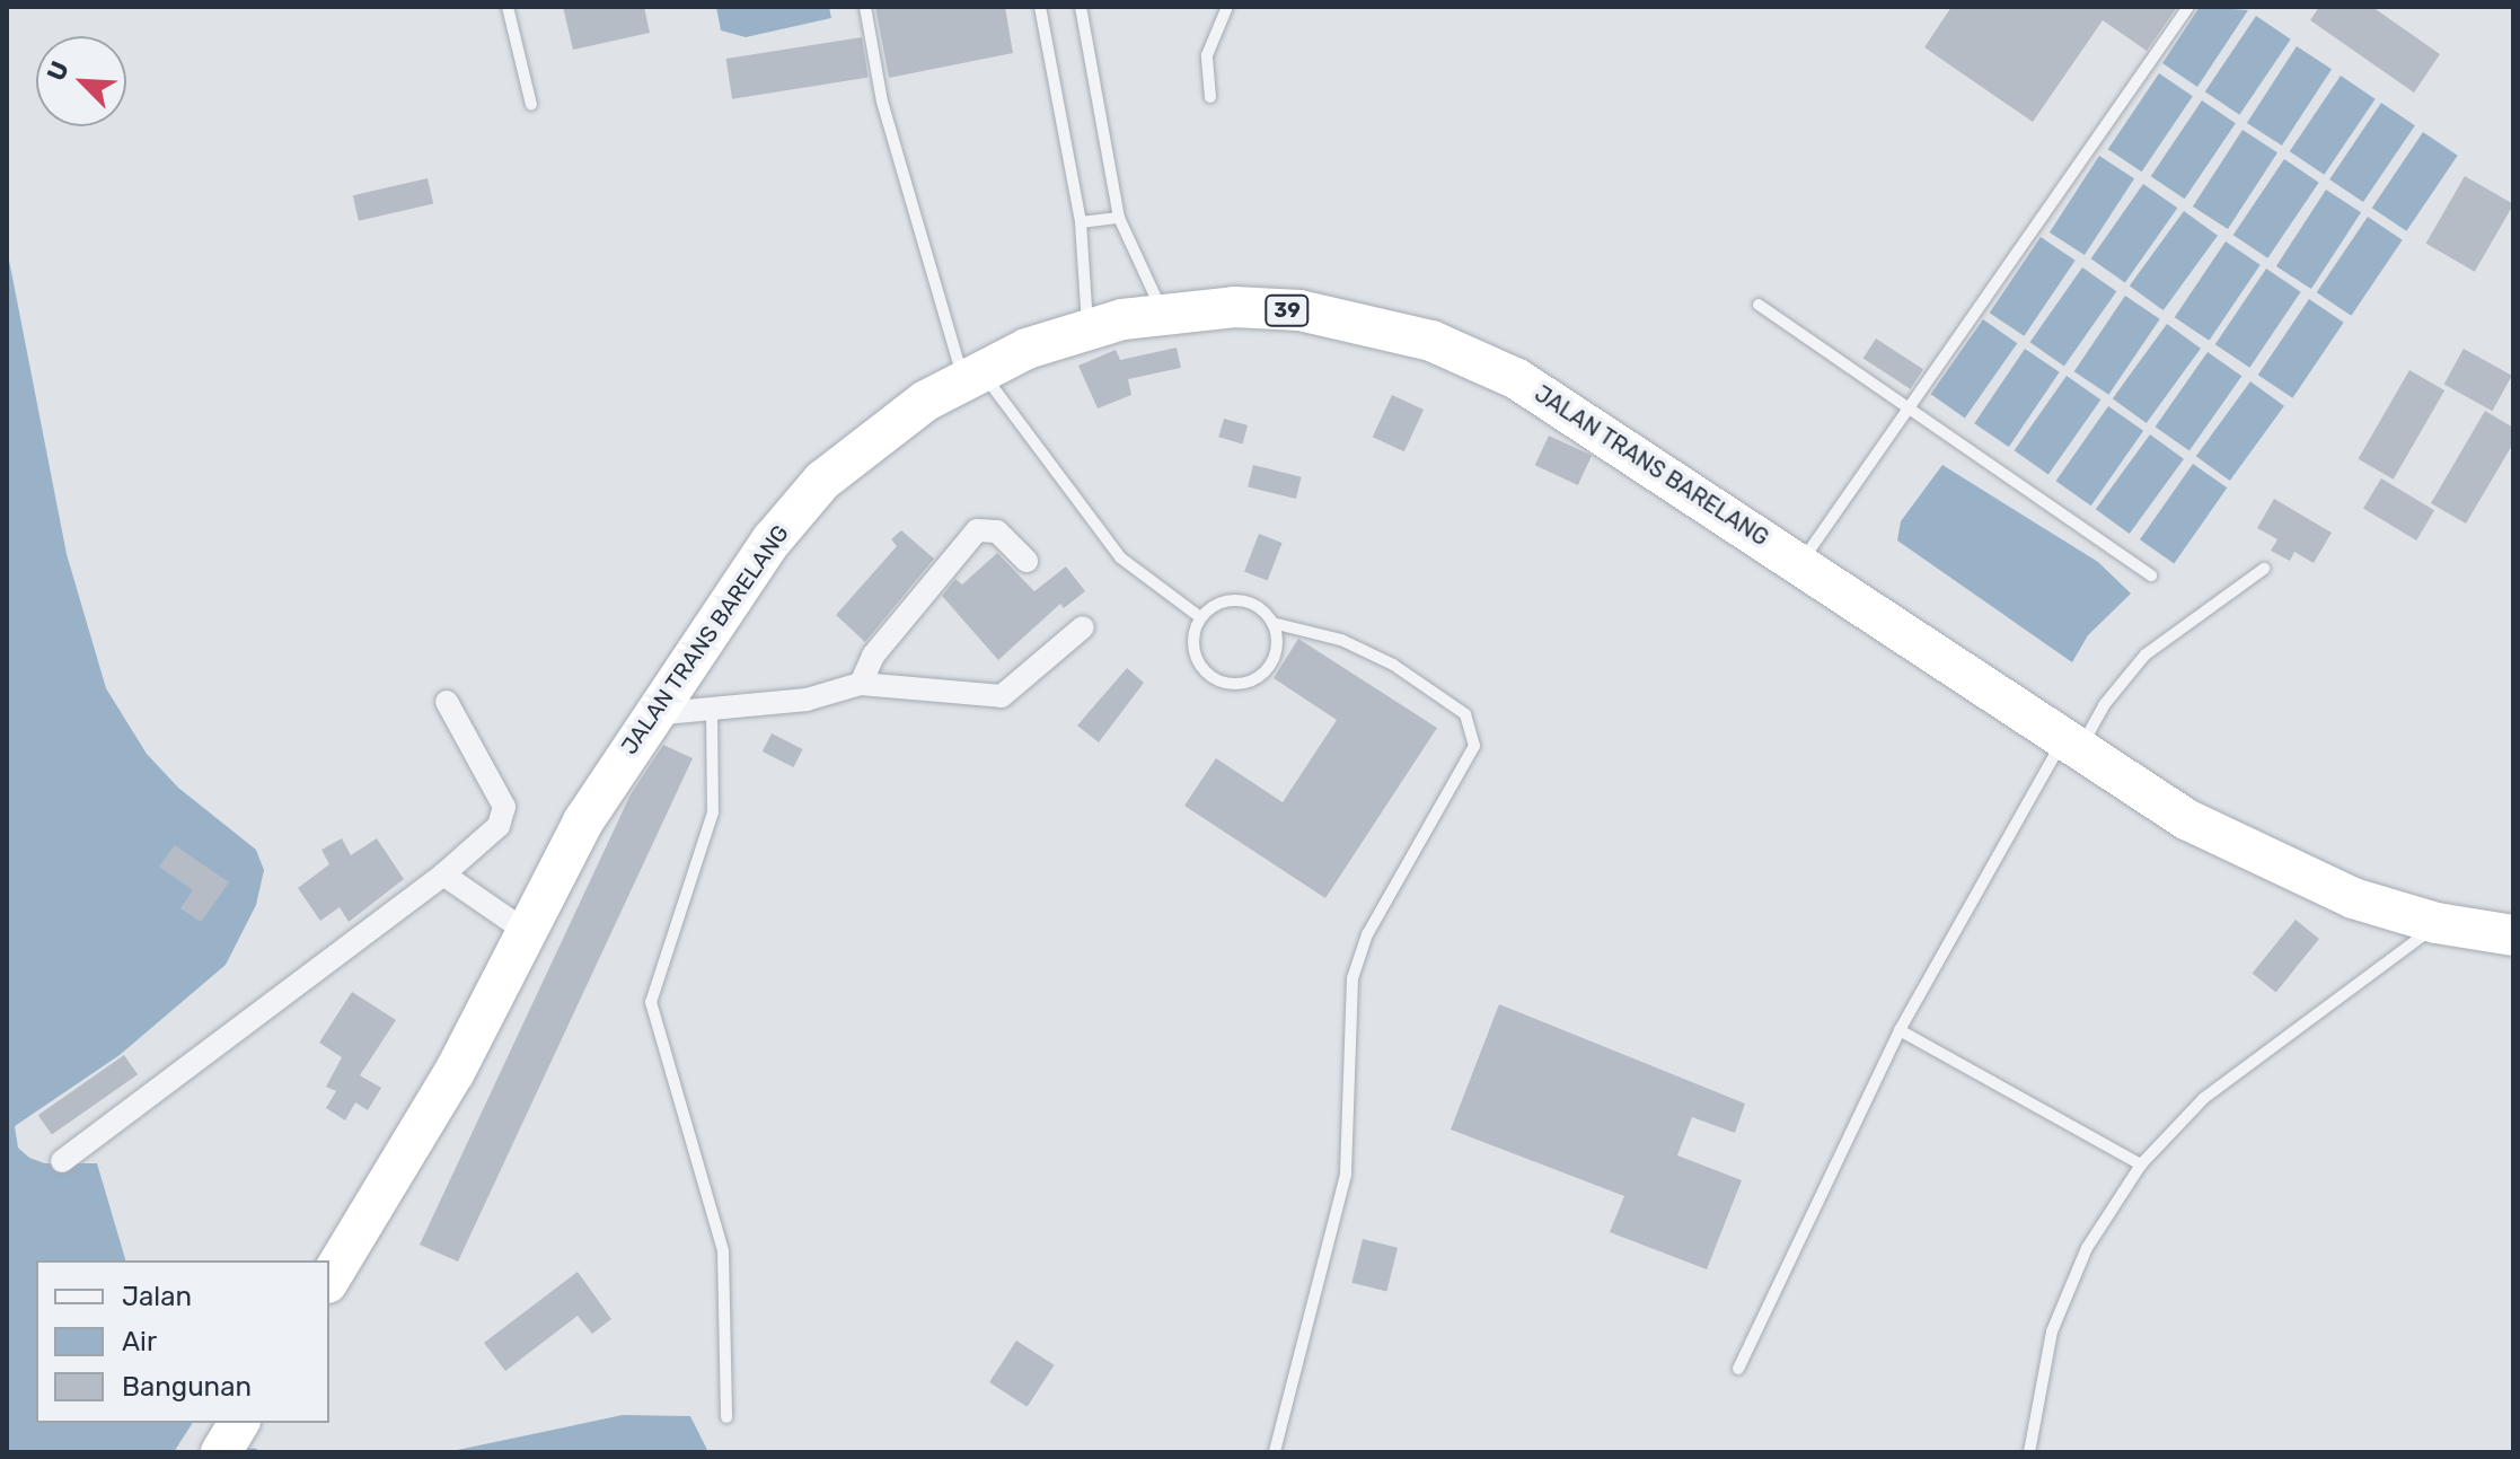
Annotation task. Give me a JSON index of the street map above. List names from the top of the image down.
{
  "streets": {
    "highway": ["39", "JALAN TRANS BARELANG"]
  },
  "legend": ["Jalan", "Air", "Bangunan"],
  "north": "top left"
}
